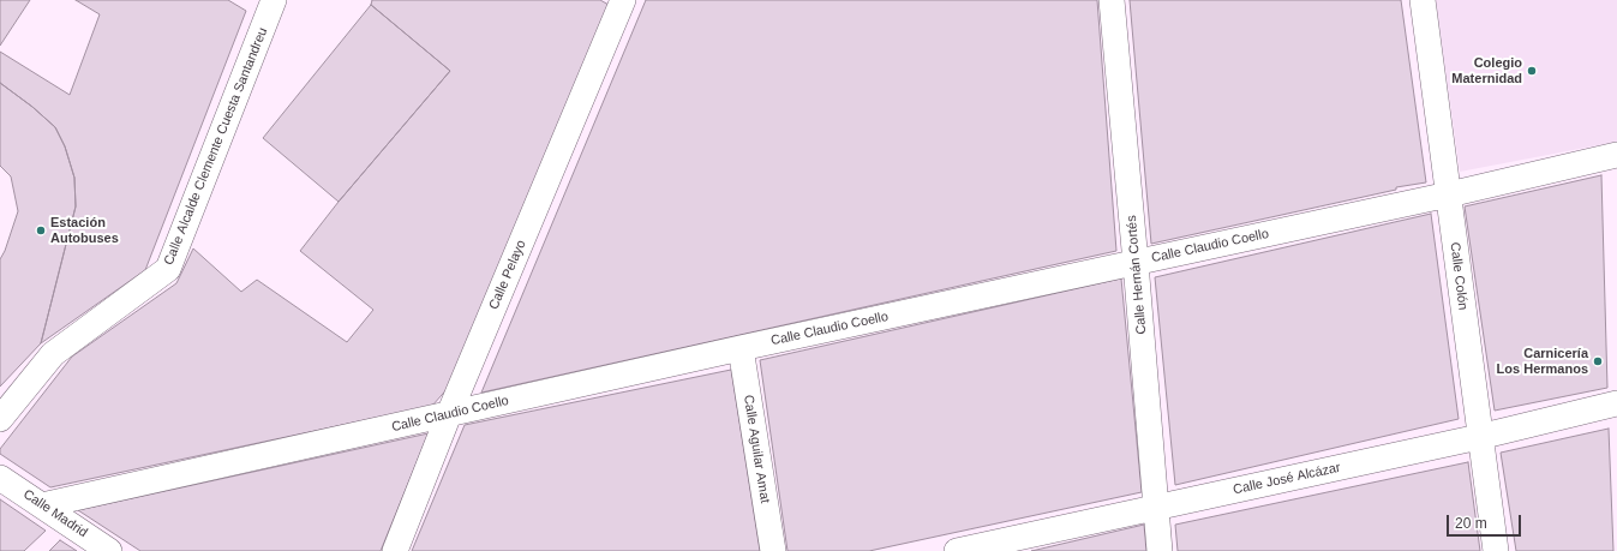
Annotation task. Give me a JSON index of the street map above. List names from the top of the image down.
{
  "streets": {
    "street": [
      "Calle Alcalde Clemente Cuesta Santandreu",
      "Calle Claudio Coello",
      "Calle Pelayo",
      "Calle Hernán Cortés",
      "Calle Colón",
      "Calle Aguilar Amat",
      "Calle José Alcázar",
      "Calle Madrid"
    ]
  },
  "crossings": [
    ["Calle Claudio Coello", "Calle Pelayo"],
    ["Calle Claudio Coello", "Calle Hernán Cortés"],
    ["Calle Claudio Coello", "Calle Colón"],
    ["Calle Claudio Coello", "Calle Aguilar Amat"],
    ["Calle Claudio Coello", "Calle Madrid"],
    ["Calle Hernán Cortés", "Calle José Alcázar"],
    ["Calle Colón", "Calle José Alcázar"]
  ],
  "places": ["Colegio Maternidad", "Estación Autobuses", "Carnicería Los Hermanos"],
  "scale_bar": "20 m"
}
